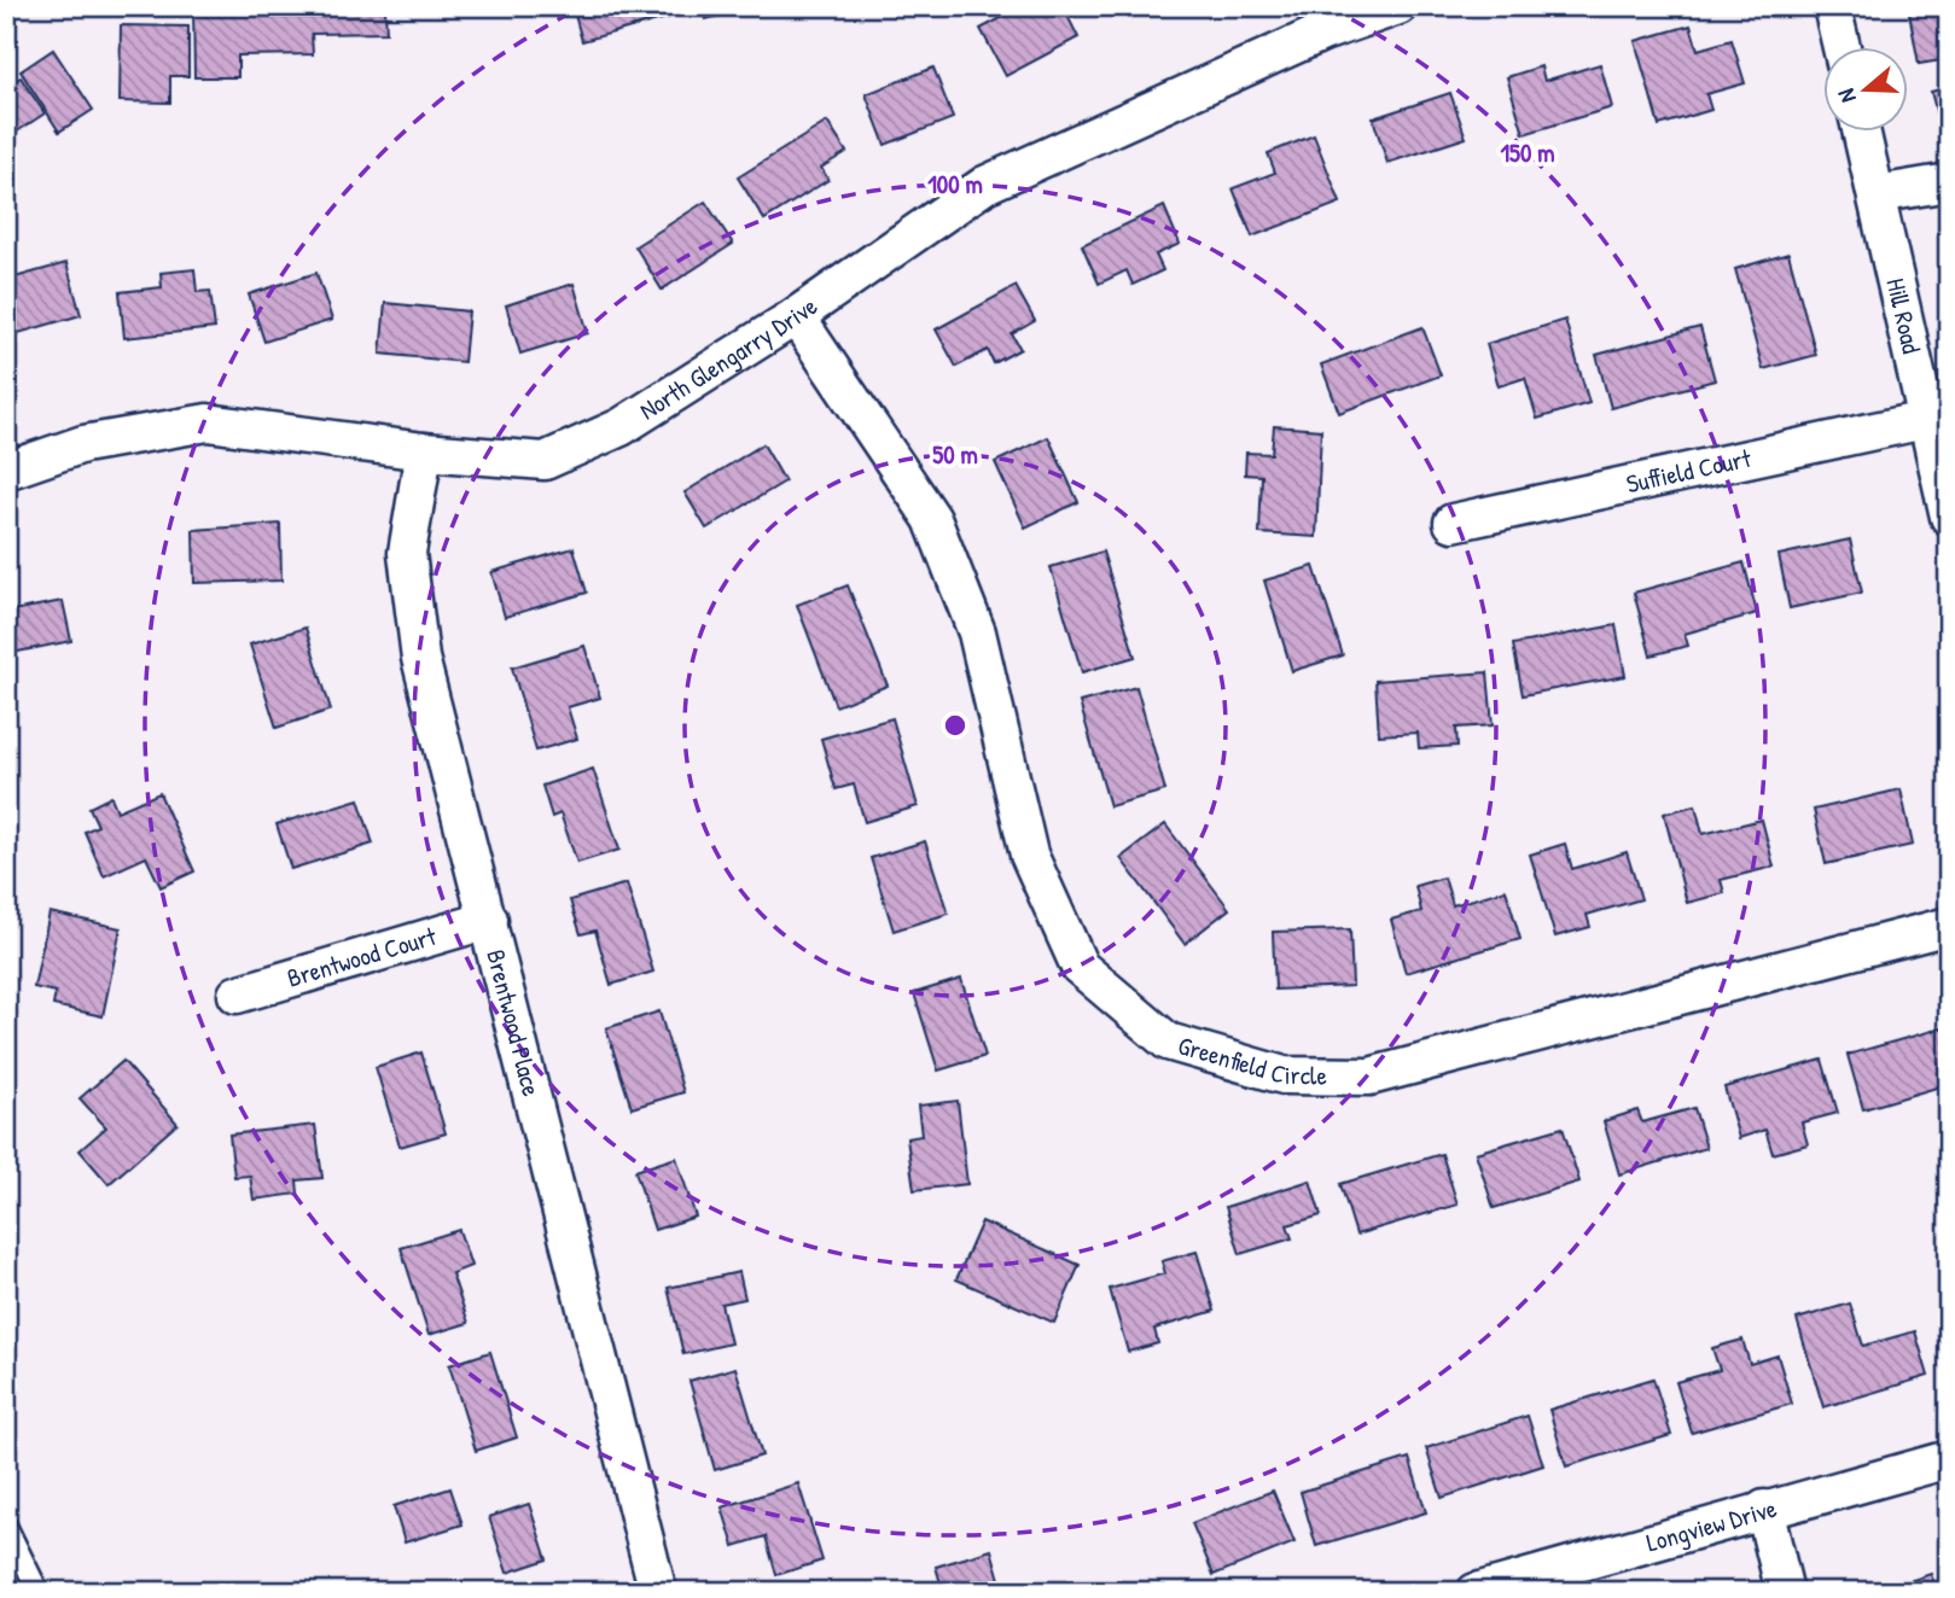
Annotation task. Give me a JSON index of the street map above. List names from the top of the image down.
{
  "streets": {
    "street": [
      "Hill Road",
      "North Glengarry Drive",
      "Suffield Court",
      "Brentwood Court",
      "Brentwood Place",
      "Greenfield Circle",
      "Longview Drive"
    ]
  },
  "crossings": [
    ["Hill Road", "Suffield Court"],
    ["North Glengarry Drive", "Brentwood Place"],
    ["North Glengarry Drive", "Greenfield Circle"],
    ["Brentwood Court", "Brentwood Place"]
  ],
  "north": "left",
  "rings": ["150 m", "100 m", "50 m"]
}
